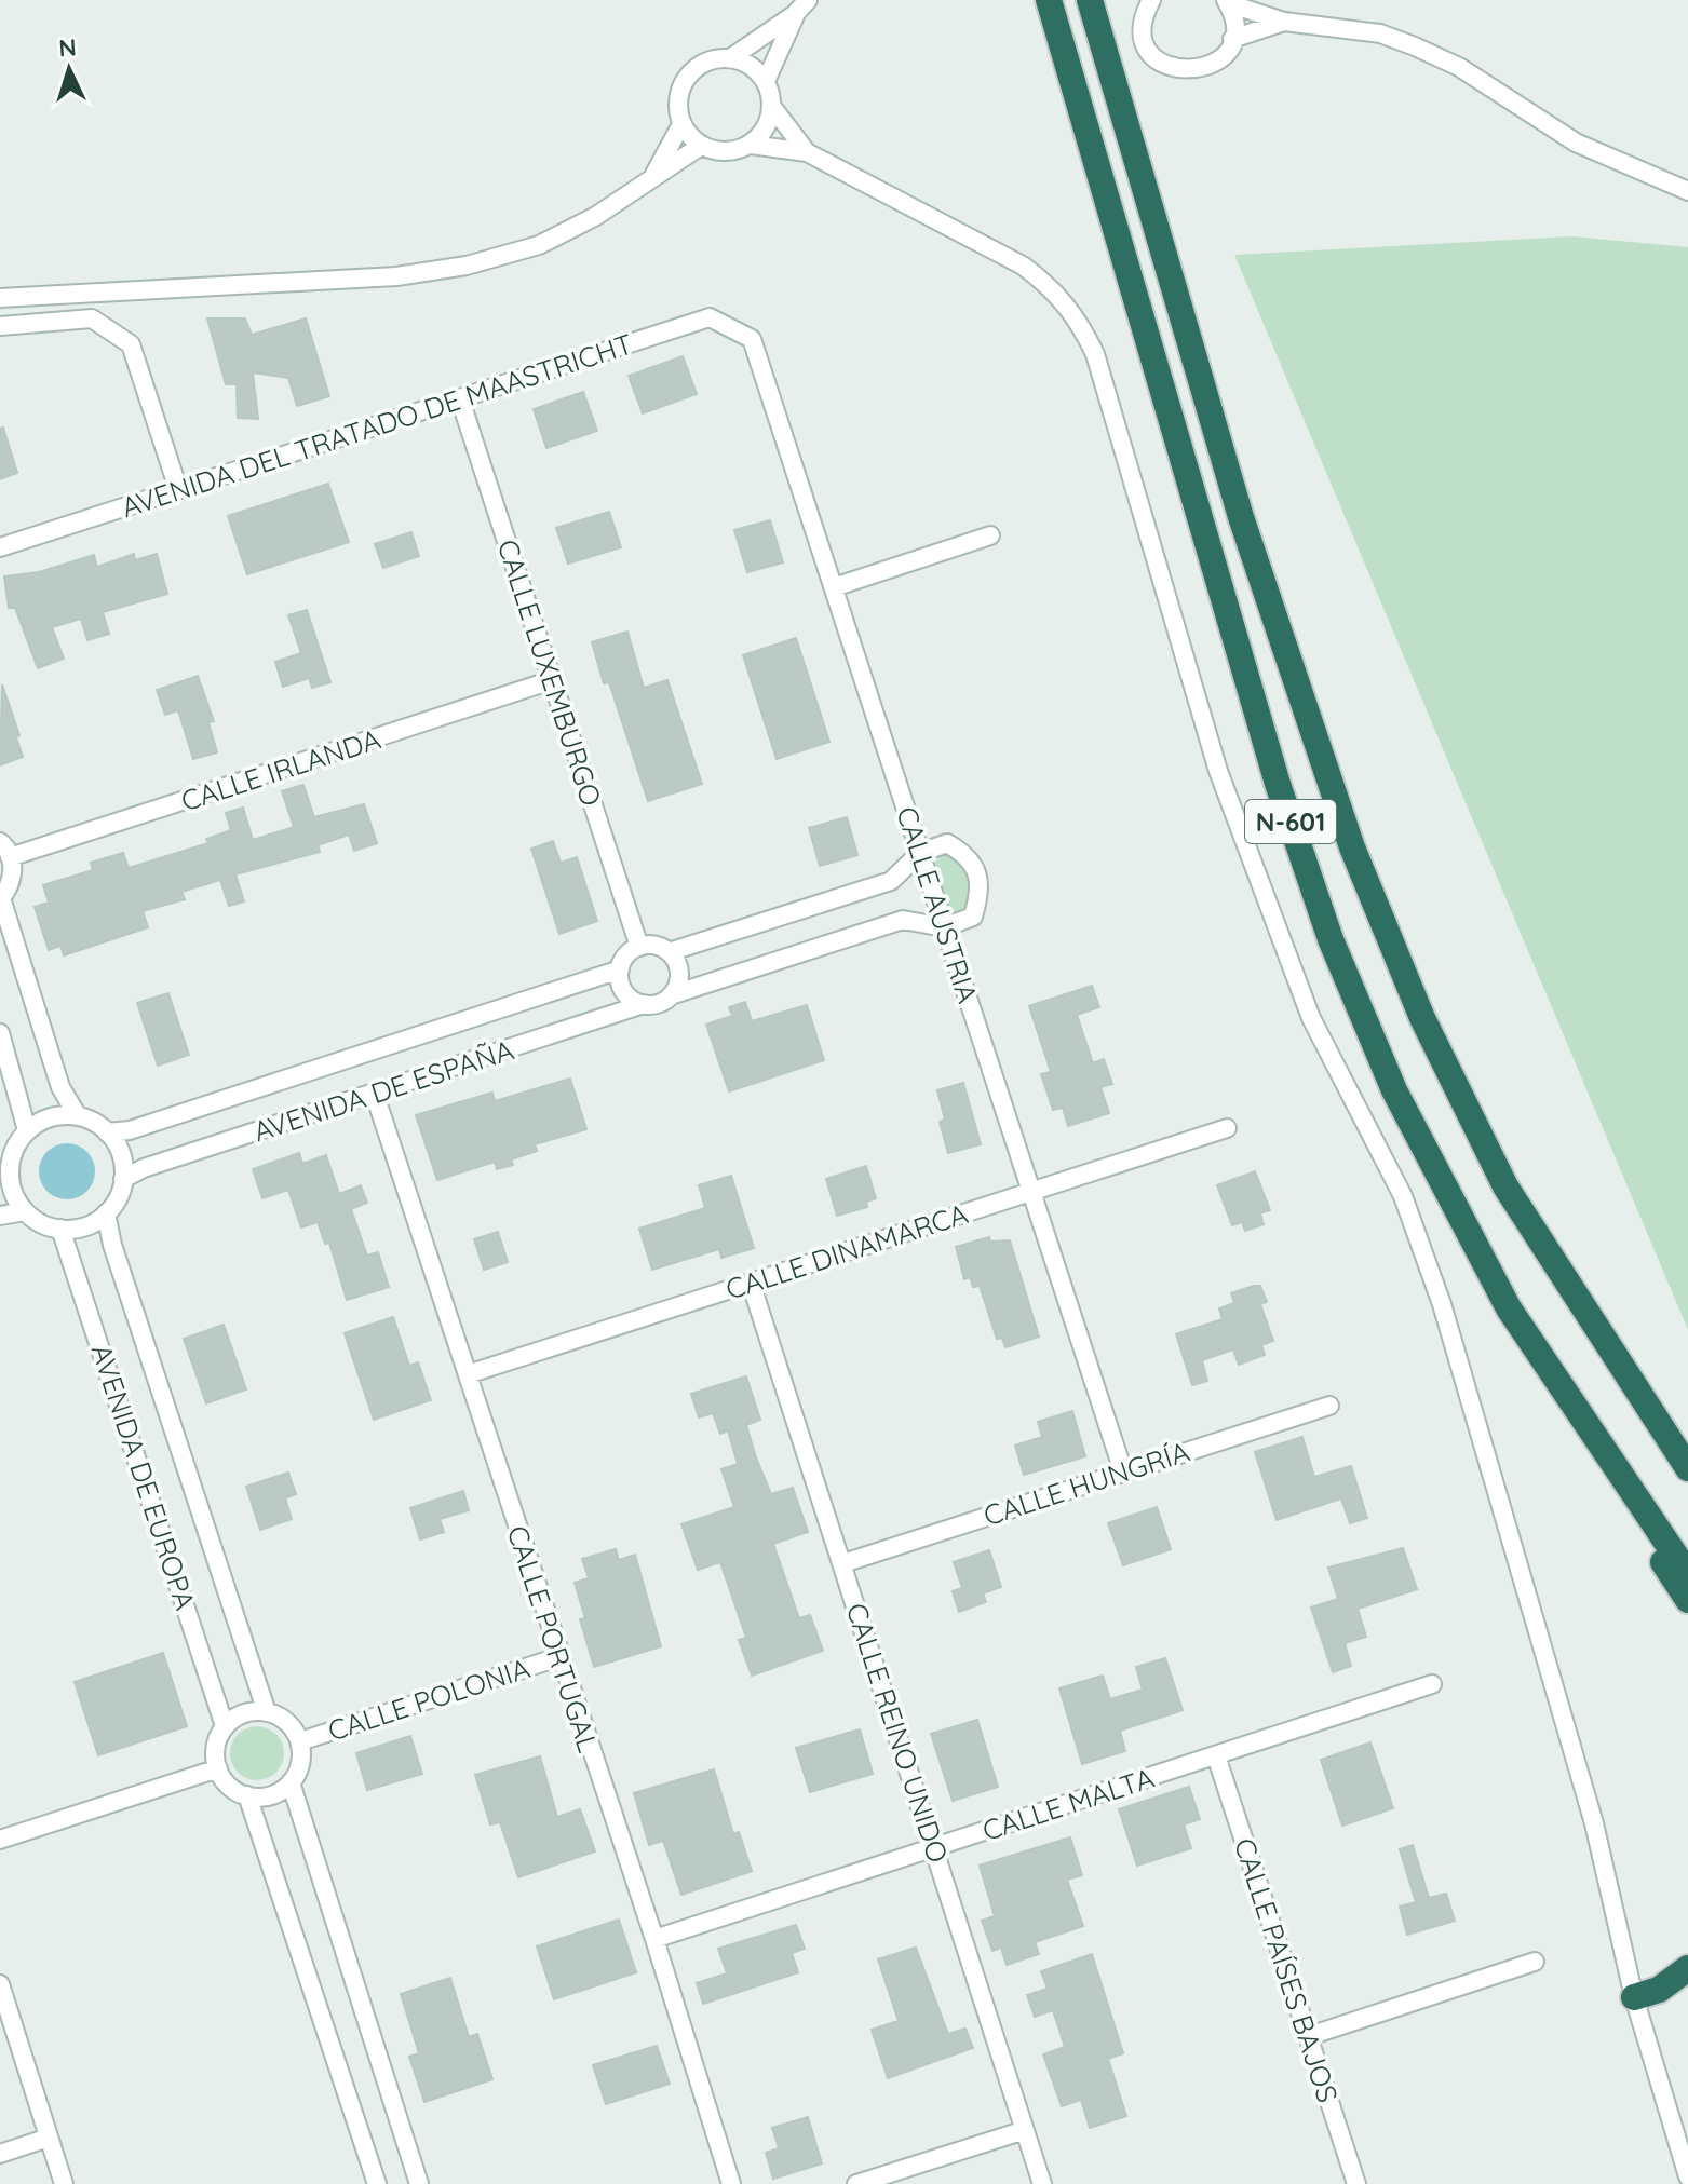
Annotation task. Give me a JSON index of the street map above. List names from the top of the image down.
{
  "streets": {
    "highway": ["N-601"],
    "street": [
      "AVENIDA DEL TRATADO DE MAASTRICHT",
      "CALLE LUXEMBURGO",
      "CALLE IRLANDA",
      "CALLE AUSTRIA",
      "AVENIDA DE ESPAÑA",
      "CALLE DINAMARCA",
      "AVENIDA DE EUROPA",
      "CALLE HUNGRÍA",
      "CALLE PORTUGAL",
      "CALLE POLONIA",
      "CALLE REINO UNIDO",
      "CALLE MALTA",
      "CALLE PAÍSES BAJOS"
    ]
  },
  "crossings": [
    ["AVENIDA DEL TRATADO DE MAASTRICHT", "CALLE LUXEMBURGO"],
    ["AVENIDA DEL TRATADO DE MAASTRICHT", "CALLE AUSTRIA"],
    ["CALLE LUXEMBURGO", "CALLE IRLANDA"],
    ["CALLE LUXEMBURGO", "AVENIDA DE ESPAÑA"],
    ["CALLE AUSTRIA", "CALLE DINAMARCA"],
    ["CALLE AUSTRIA", "CALLE HUNGRÍA"],
    ["AVENIDA DE ESPAÑA", "AVENIDA DE EUROPA"],
    ["AVENIDA DE ESPAÑA", "CALLE PORTUGAL"],
    ["CALLE DINAMARCA", "CALLE PORTUGAL"],
    ["CALLE DINAMARCA", "CALLE REINO UNIDO"],
    ["AVENIDA DE EUROPA", "CALLE POLONIA"],
    ["CALLE HUNGRÍA", "CALLE REINO UNIDO"],
    ["CALLE PORTUGAL", "CALLE POLONIA"],
    ["CALLE PORTUGAL", "CALLE MALTA"],
    ["CALLE REINO UNIDO", "CALLE MALTA"],
    ["CALLE MALTA", "CALLE PAÍSES BAJOS"]
  ],
  "north": "top"
}
